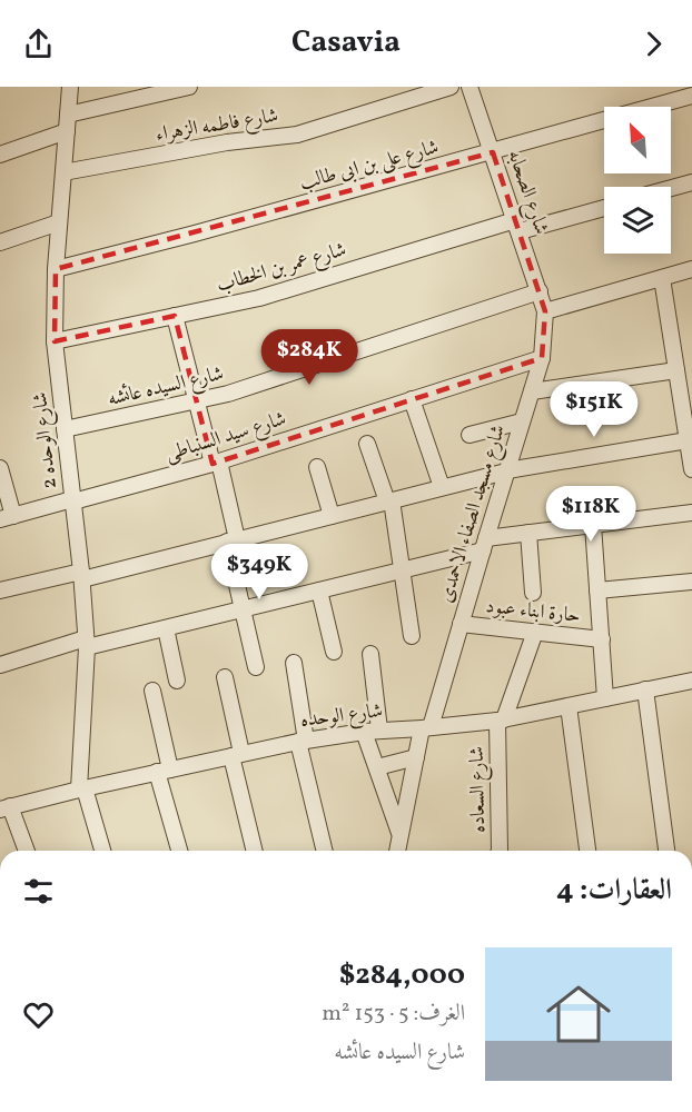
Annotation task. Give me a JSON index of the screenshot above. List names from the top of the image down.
{
  "streets": {
    "street": [
      "شارع فاطمه الزهراء",
      "شارع على بن ابى طالب",
      "شارع الصحابه",
      "شارع عمر بن الخطاب",
      "شارع السيده عائشه",
      "شارع سيد السنباطى",
      "شارع الوحده 2",
      "شارع مسجد الصفاء الاحمدى",
      "حارة ابناء عبود",
      "شارع الوحده",
      "شارع السعاده"
    ]
  },
  "crossings": [
    ["شارع فاطمه الزهراء", "شارع الوحده 2"],
    ["شارع على بن ابى طالب", "شارع الصحابه"],
    ["شارع على بن ابى طالب", "شارع الوحده 2"],
    ["شارع الصحابه", "شارع عمر بن الخطاب"],
    ["شارع الصحابه", "شارع السيده عائشه"],
    ["شارع الصحابه", "شارع مسجد الصفاء الاحمدى"],
    ["شارع عمر بن الخطاب", "شارع الوحده 2"],
    ["شارع السيده عائشه", "شارع الوحده 2"],
    ["شارع سيد السنباطى", "شارع الوحده 2"],
    ["شارع سيد السنباطى", "شارع مسجد الصفاء الاحمدى"],
    ["شارع الوحده 2", "شارع الوحده"],
    ["شارع مسجد الصفاء الاحمدى", "حارة ابناء عبود"],
    ["شارع مسجد الصفاء الاحمدى", "شارع الوحده"],
    ["شارع الوحده", "شارع السعاده"]
  ],
  "north": "top left",
  "page": {
    "header": "Casavia",
    "price": [
      "$284K",
      "$151K",
      "$118K",
      "$349K"
    ],
    "heading": "العقارات: 4",
    "list": [
      {
        "name": "$284,000",
        "note": "الغرف: 5 · 153 m² · شارع السيده عائشه"
      }
    ]
  }
}
